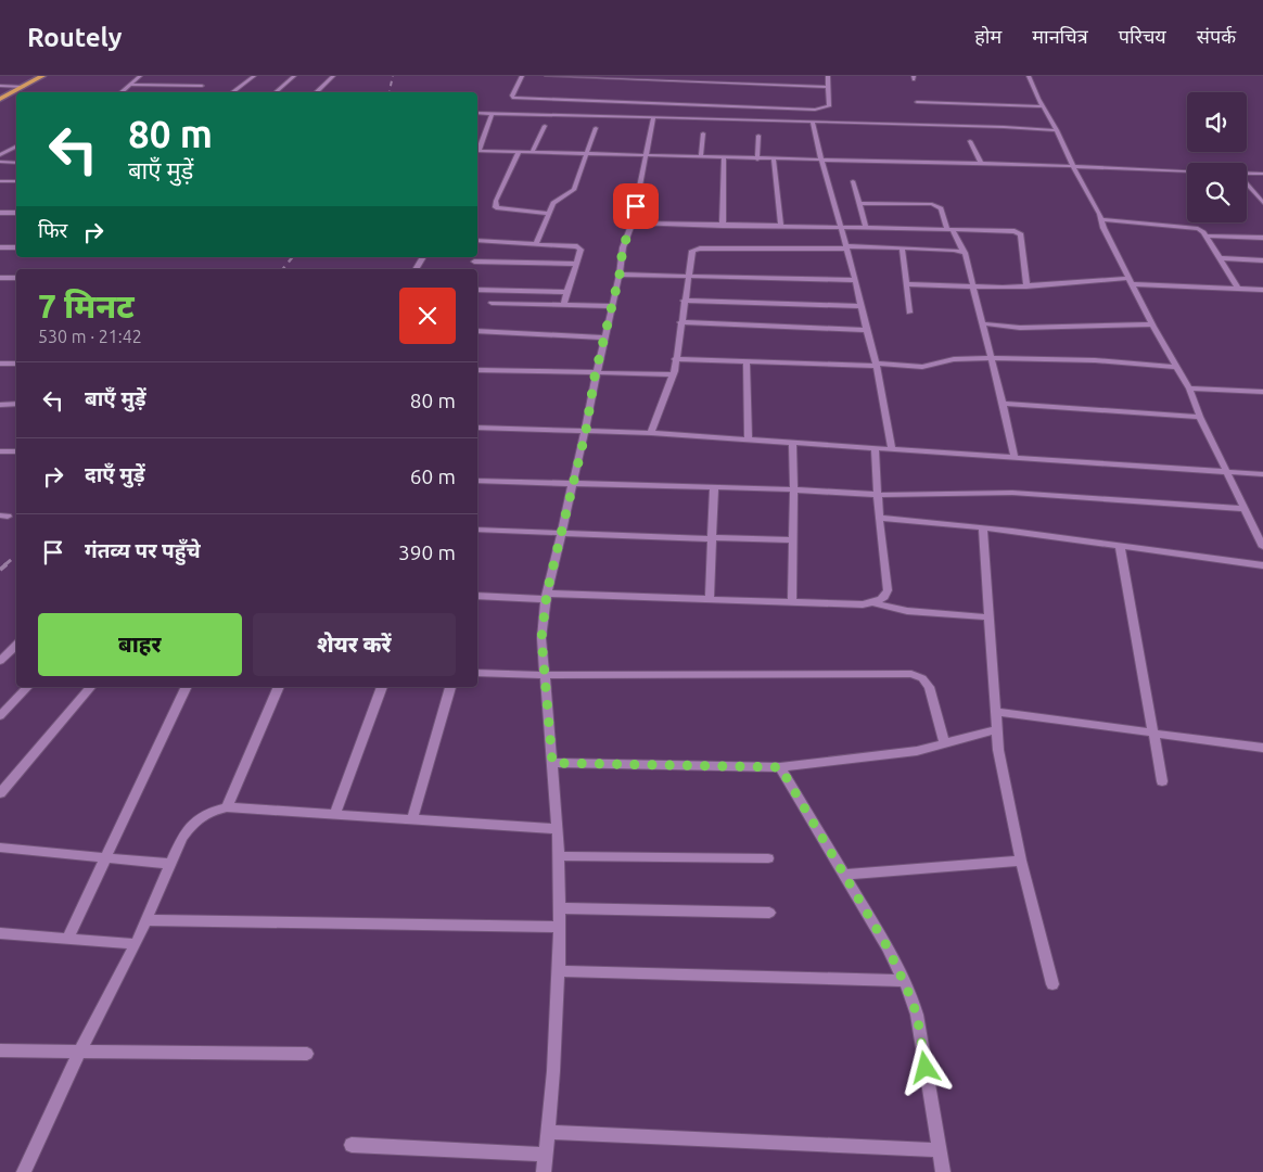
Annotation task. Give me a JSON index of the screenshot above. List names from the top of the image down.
{
  "page": {
    "header": "Routely",
    "nav": [
      "होम",
      "मानचित्र",
      "परिचय",
      "संपर्क"
    ],
    "turn": ["80 m", "बाएँ मुड़ें"],
    "then": "फिर",
    "heading": ["7 मिनट", "530 m · 21:42"],
    "list": [
      {
        "name": "बाएँ मुड़ें",
        "value": "80 m"
      },
      {
        "name": "दाएँ मुड़ें",
        "value": "60 m"
      },
      {
        "name": "गंतव्य पर पहुँचे",
        "value": "390 m"
      }
    ],
    "buttons": ["बाहर", "शेयर करें"]
  }
}
